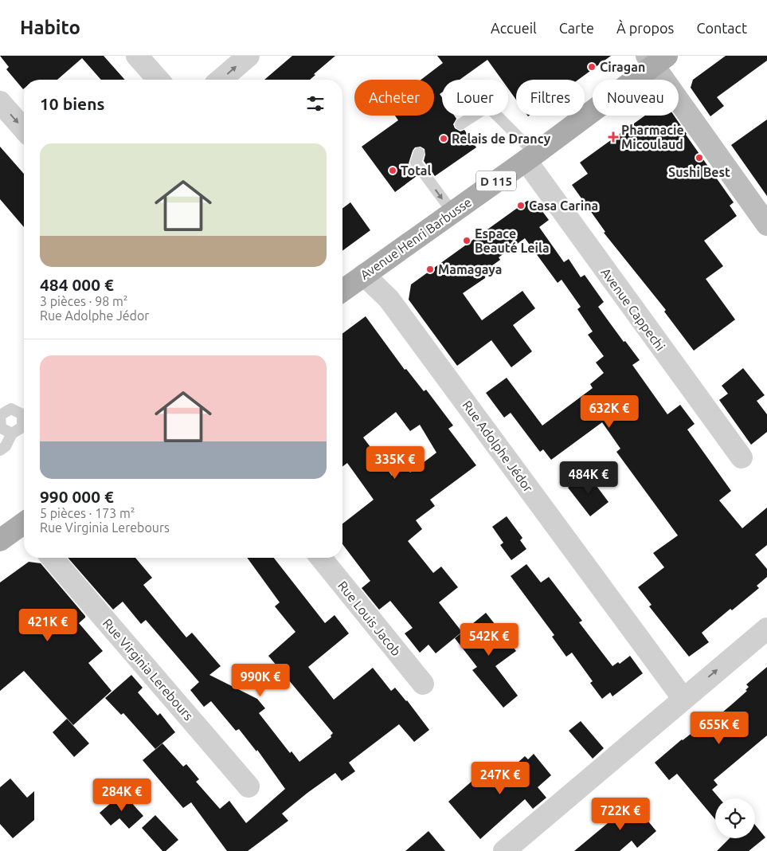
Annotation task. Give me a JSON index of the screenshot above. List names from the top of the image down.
{
  "streets": {
    "main road": ["D 115", "Avenue Henri Barbusse"],
    "street": [
      "Avenue Cappechi",
      "Rue Adolphe Jédor",
      "Rue Louis Jacob",
      "Rue Virginia Lerebours"
    ]
  },
  "crossings": [
    ["Avenue Henri Barbusse", "Avenue Cappechi"],
    ["Avenue Henri Barbusse", "Rue Adolphe Jédor"]
  ],
  "places": {
    "other": [
      "Ciragan",
      "Relais de Drancy",
      "Sushi Best",
      "Total",
      "Casa Carina",
      "Espace Beauté Leila",
      "Mamagaya"
    ],
    "health": ["Pharmacie Micoulaud"]
  },
  "page": {
    "header": "Habito",
    "nav": [
      "Accueil",
      "Carte",
      "À propos",
      "Contact"
    ],
    "chip": [
      "Acheter",
      "Louer",
      "Filtres",
      "Nouveau"
    ],
    "heading": "10 biens",
    "list": [
      {
        "name": "484 000 €",
        "note": "3 pièces · 98 m² · Rue Adolphe Jédor"
      },
      {
        "name": "990 000 €",
        "note": "5 pièces · 173 m² · Rue Virginia Lerebours"
      }
    ],
    "price": [
      "632K €",
      "335K €",
      "484K €",
      "421K €",
      "542K €",
      "990K €",
      "655K €",
      "247K €",
      "284K €",
      "722K €"
    ]
  }
}
